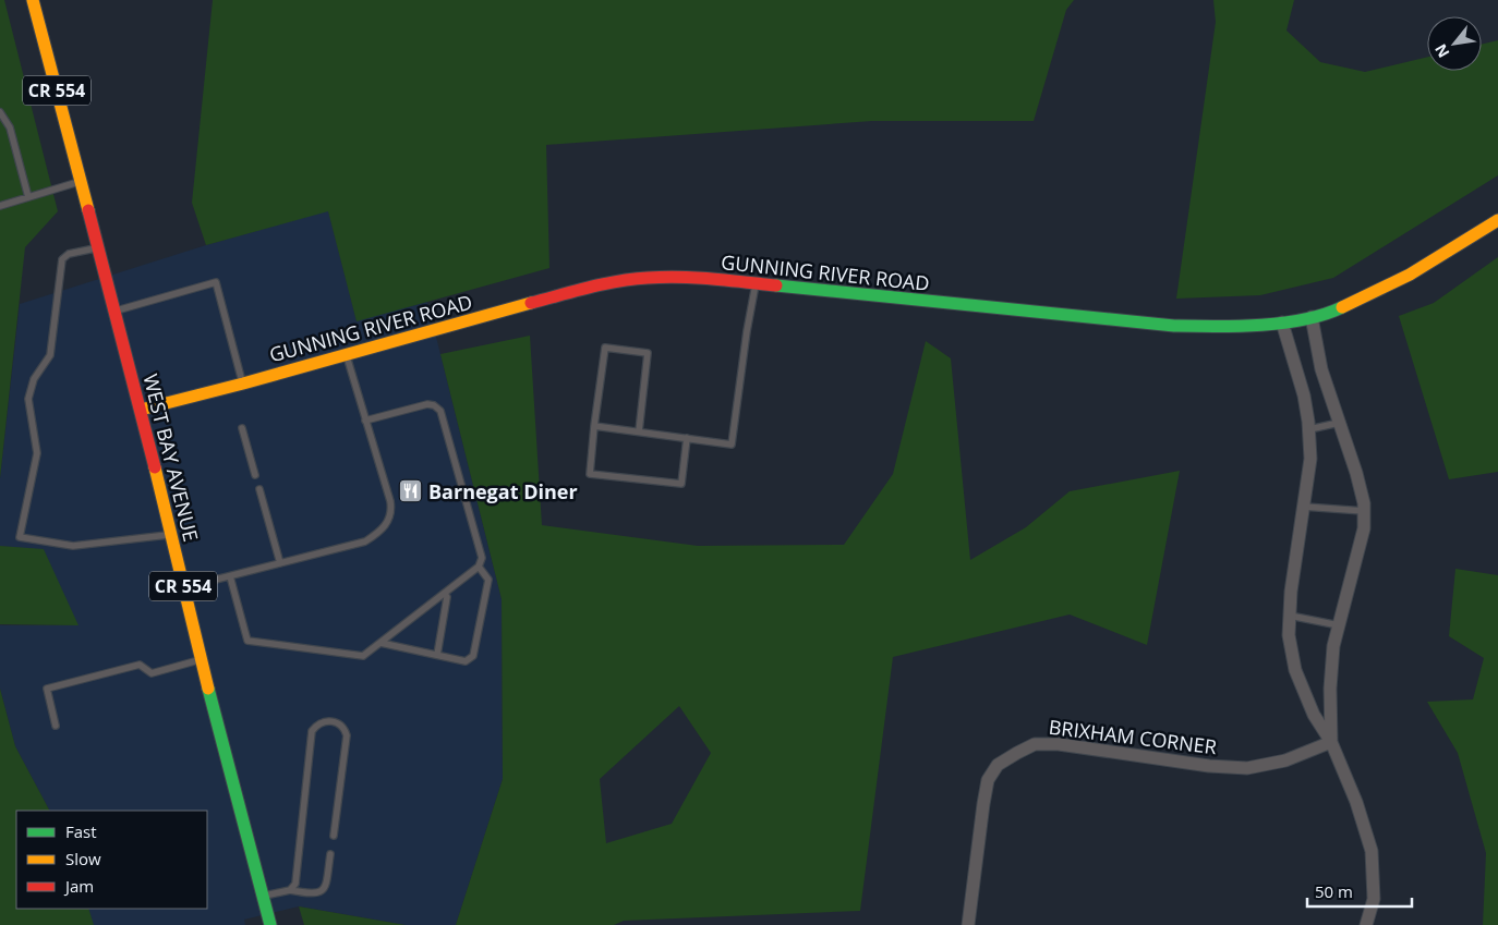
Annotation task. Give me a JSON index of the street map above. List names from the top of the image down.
{
  "streets": {
    "street": [
      "CR 554",
      "GUNNING RIVER ROAD",
      "WEST BAY AVENUE",
      "BRIXHAM CORNER"
    ]
  },
  "crossings": [
    ["GUNNING RIVER ROAD", "WEST BAY AVENUE"]
  ],
  "places": {
    "restaurant": ["Barnegat Diner"]
  },
  "legend": ["Fast", "Slow", "Jam"],
  "scale_bar": "50 m",
  "north": "bottom left"
}
